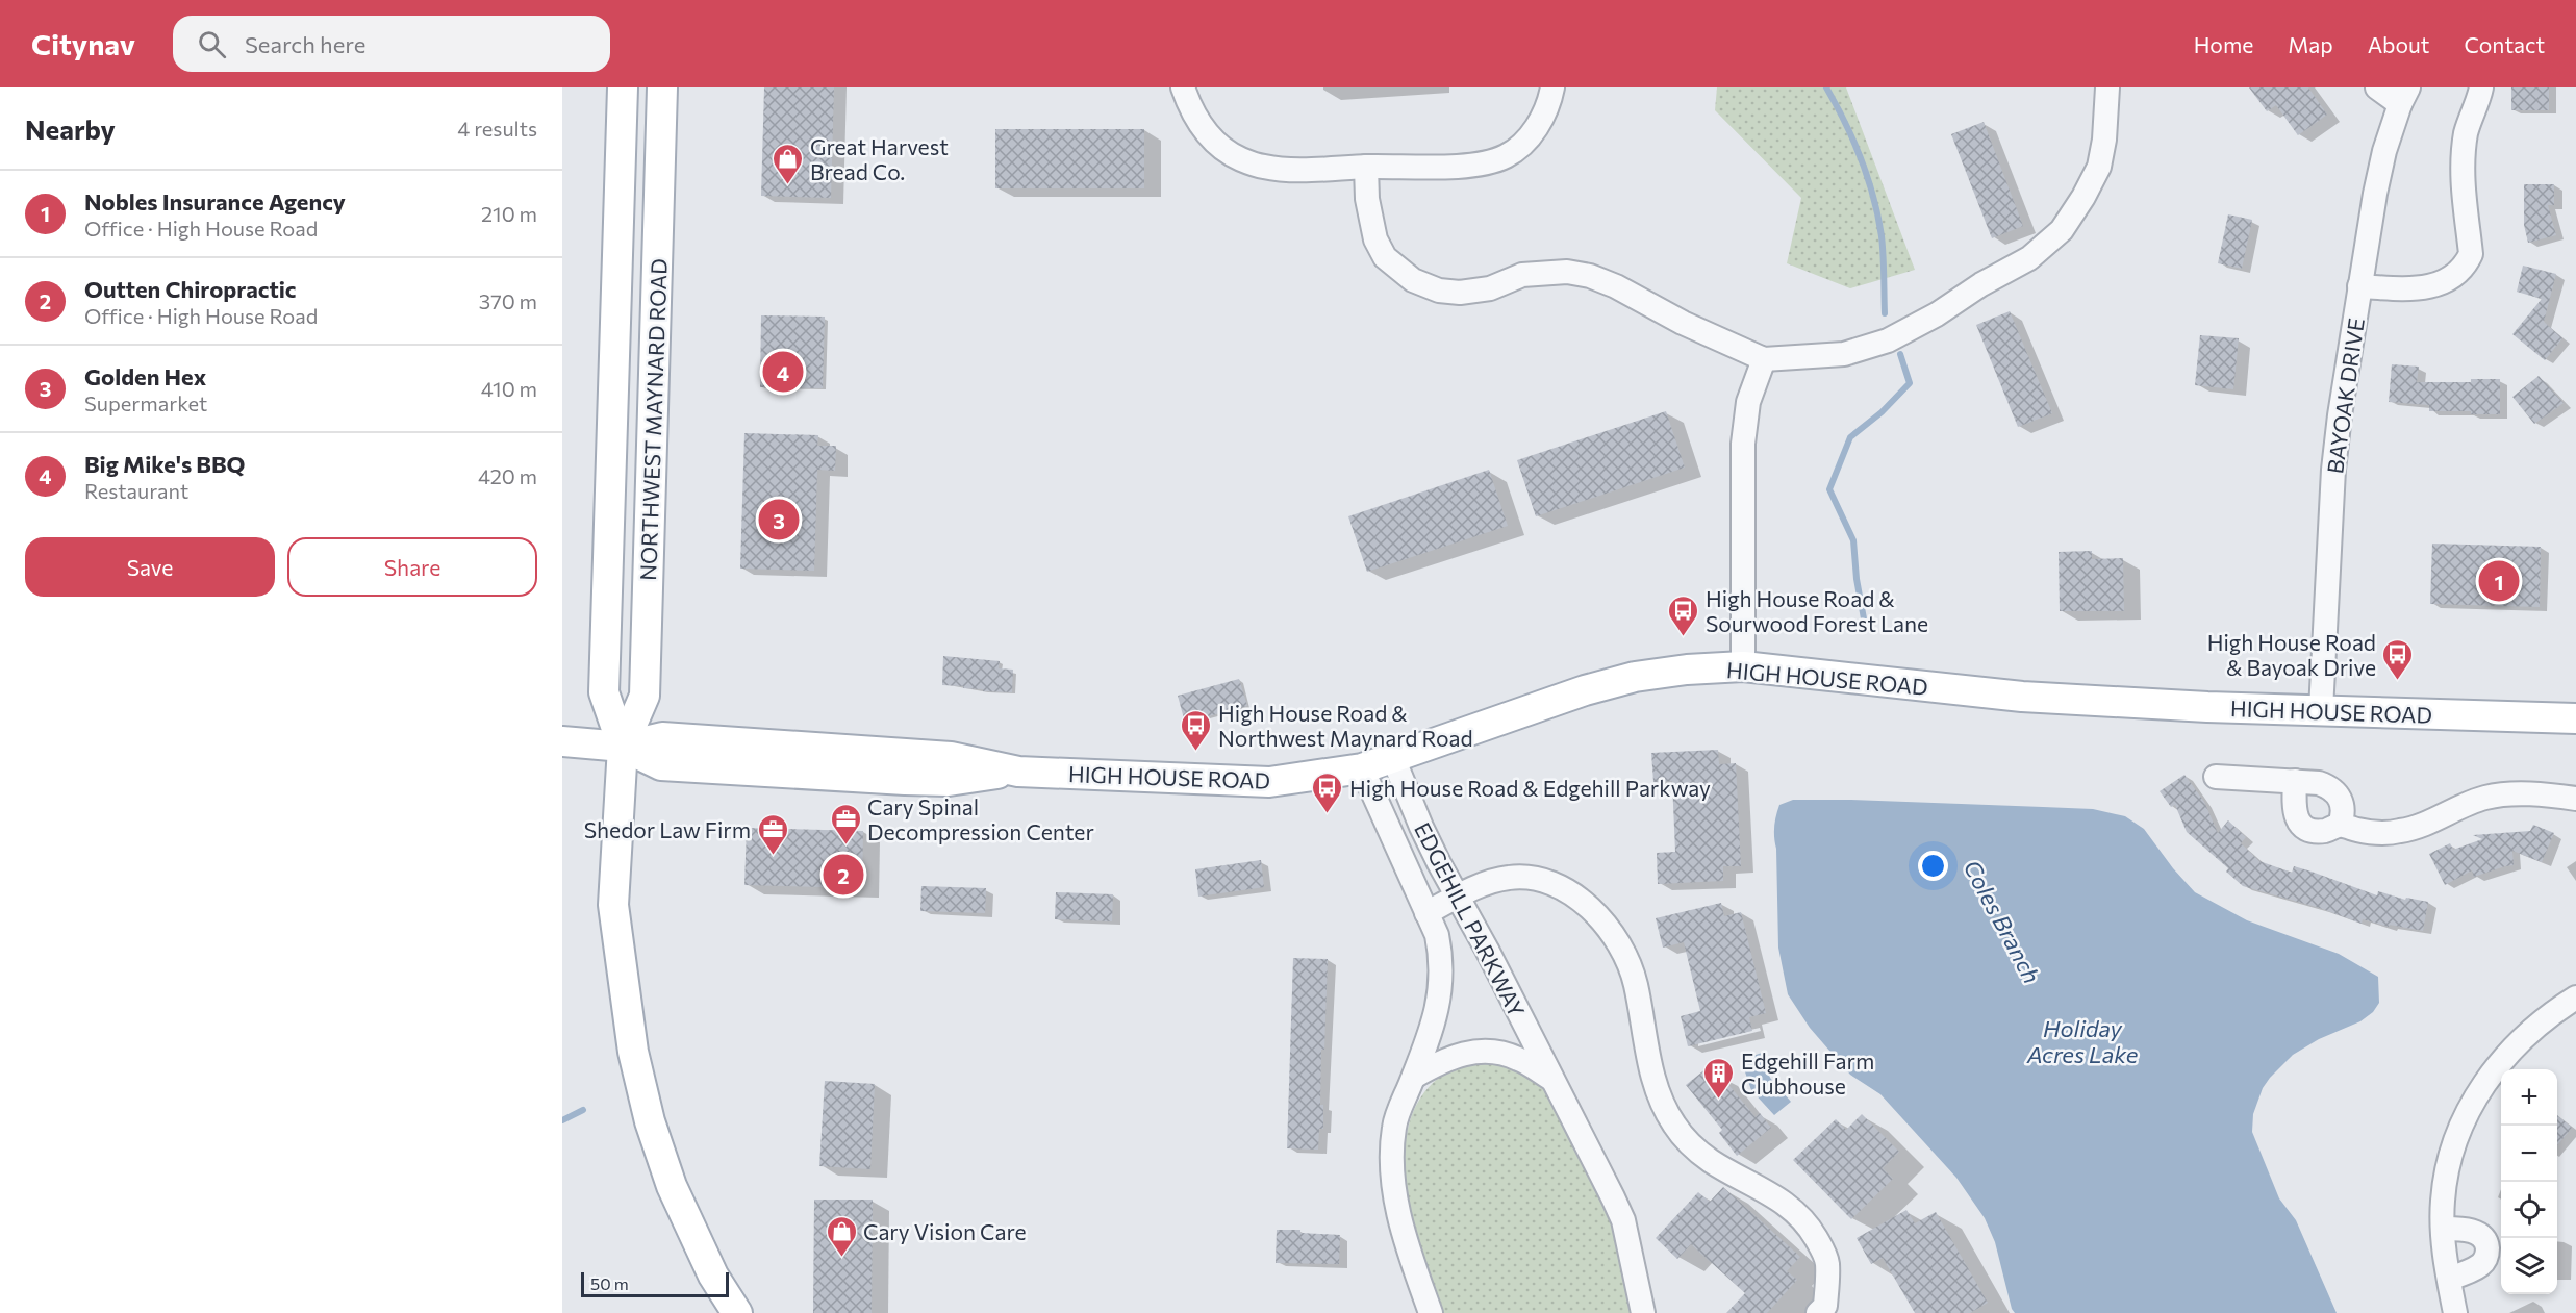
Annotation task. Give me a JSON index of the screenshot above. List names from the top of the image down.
{
  "streets": {
    "main road": ["NORTHWEST MAYNARD ROAD", "HIGH HOUSE ROAD"],
    "street": ["BAYOAK DRIVE", "EDGEHILL PARKWAY"]
  },
  "crossings": [
    ["BAYOAK DRIVE", "HIGH HOUSE ROAD"],
    ["NORTHWEST MAYNARD ROAD", "HIGH HOUSE ROAD"],
    ["HIGH HOUSE ROAD", "EDGEHILL PARKWAY"]
  ],
  "water": ["Coles Branch", "Holiday Acres Lake"],
  "places": {
    "shop": ["Great Harvest Bread Co.", "Cary Vision Care"],
    "bus stop": [
      "High House Road & Sourwood Forest Lane",
      "High House Road & Bayoak Drive",
      "High House Road & Northwest Maynard Road",
      "High House Road & Edgehill Parkway"
    ],
    "office": ["Cary Spinal Decompression Center", "Shedor Law Firm"],
    "building": ["Edgehill Farm Clubhouse"]
  },
  "scale_bar": "50 m",
  "page": {
    "header": "Citynav",
    "search": "Search here",
    "nav": [
      "Home",
      "Map",
      "About",
      "Contact"
    ],
    "heading": ["Nearby", "4 results"],
    "list": [
      {
        "mark": "1",
        "name": "Nobles Insurance Agency",
        "note": "Office · High House Road",
        "value": "210 m"
      },
      {
        "mark": "2",
        "name": "Outten Chiropractic",
        "note": "Office · High House Road",
        "value": "370 m"
      },
      {
        "mark": "3",
        "name": "Golden Hex",
        "note": "Supermarket",
        "value": "410 m"
      },
      {
        "mark": "4",
        "name": "Big Mike's BBQ",
        "note": "Restaurant",
        "value": "420 m"
      }
    ],
    "pins": [
      "4",
      "3",
      "1",
      "2"
    ],
    "buttons": ["Save", "Share"],
    "map_buttons": ["+", "−"],
    "scale": "50 m"
  }
}
